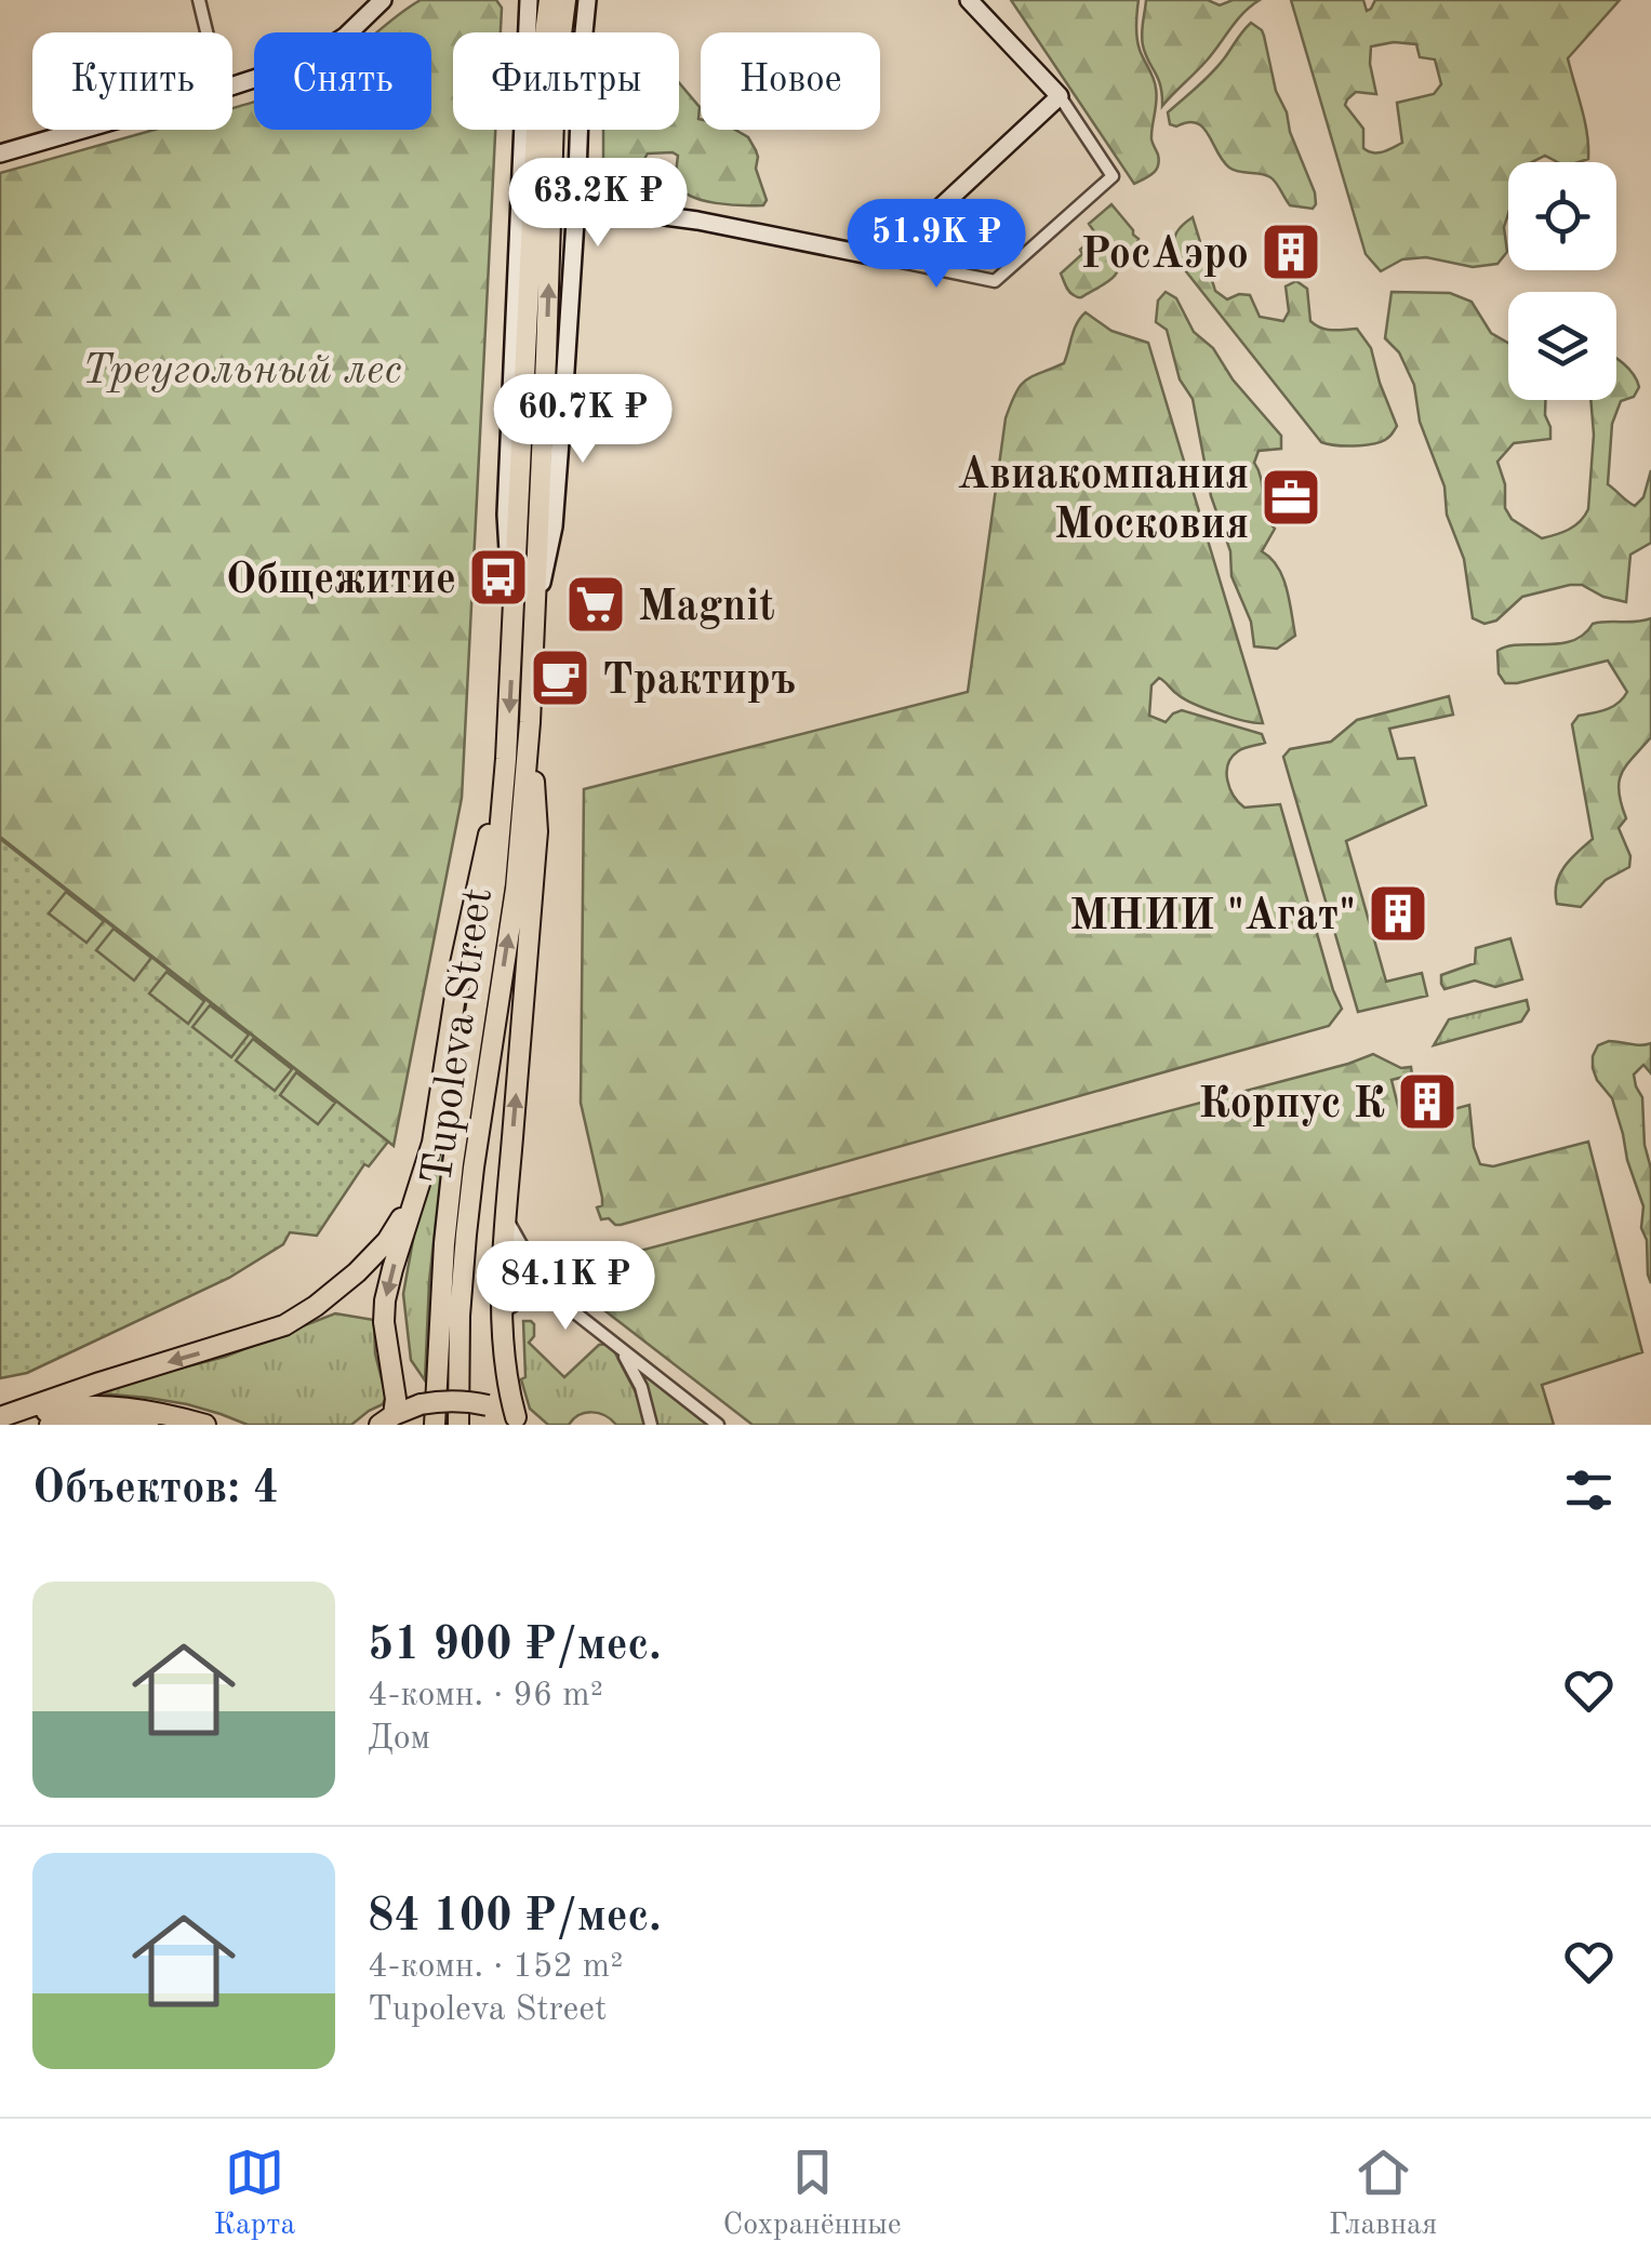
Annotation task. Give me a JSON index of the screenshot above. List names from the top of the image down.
{
  "streets": {
    "main road": ["Tupoleva Street"]
  },
  "parks": ["Треугольный лес"],
  "places": {
    "building": ["РосАэро", "МНИИ \"Агат\"", "Корпус К"],
    "office": ["Авиакомпания Московия"],
    "bus stop": ["Общежитие"],
    "supermarket": ["Magnit"],
    "cafe": ["Трактиръ"]
  },
  "page": {
    "chip": [
      "Купить",
      "Снять",
      "Фильтры",
      "Новое"
    ],
    "price": [
      "63.2K ₽",
      "51.9K ₽",
      "60.7K ₽",
      "84.1K ₽"
    ],
    "heading": "Объектов: 4",
    "list": [
      {
        "name": "51 900 ₽/мес.",
        "note": "4-комн. · 96 m² · Дом"
      },
      {
        "name": "84 100 ₽/мес.",
        "note": "4-комн. · 152 m² · Tupoleva Street"
      }
    ],
    "tabs": ["Карта", "Сохранённые", "Главная"]
  }
}
